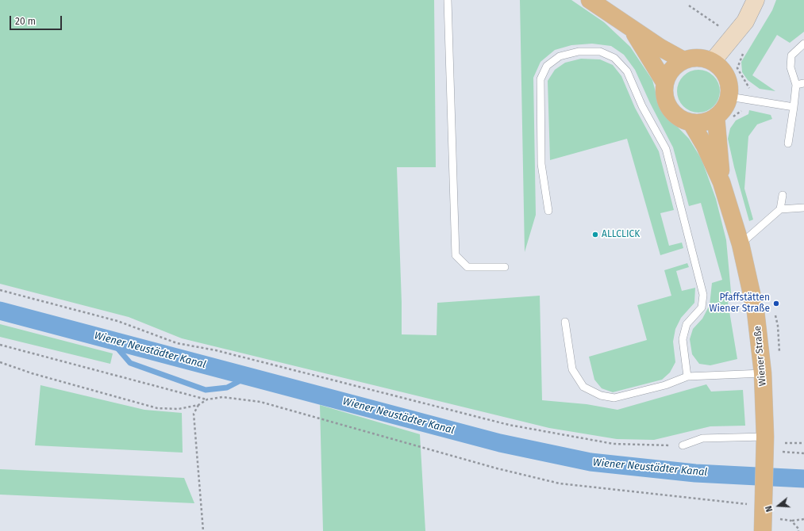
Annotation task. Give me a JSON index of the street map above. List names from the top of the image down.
{
  "streets": {
    "main road": ["Wiener Straße"]
  },
  "water": ["Wiener Neustädter Kanal"],
  "places": ["ALLCLICK", "Pfaffstätten Wiener Straße"],
  "scale_bar": "20 m",
  "north": "left"
}
